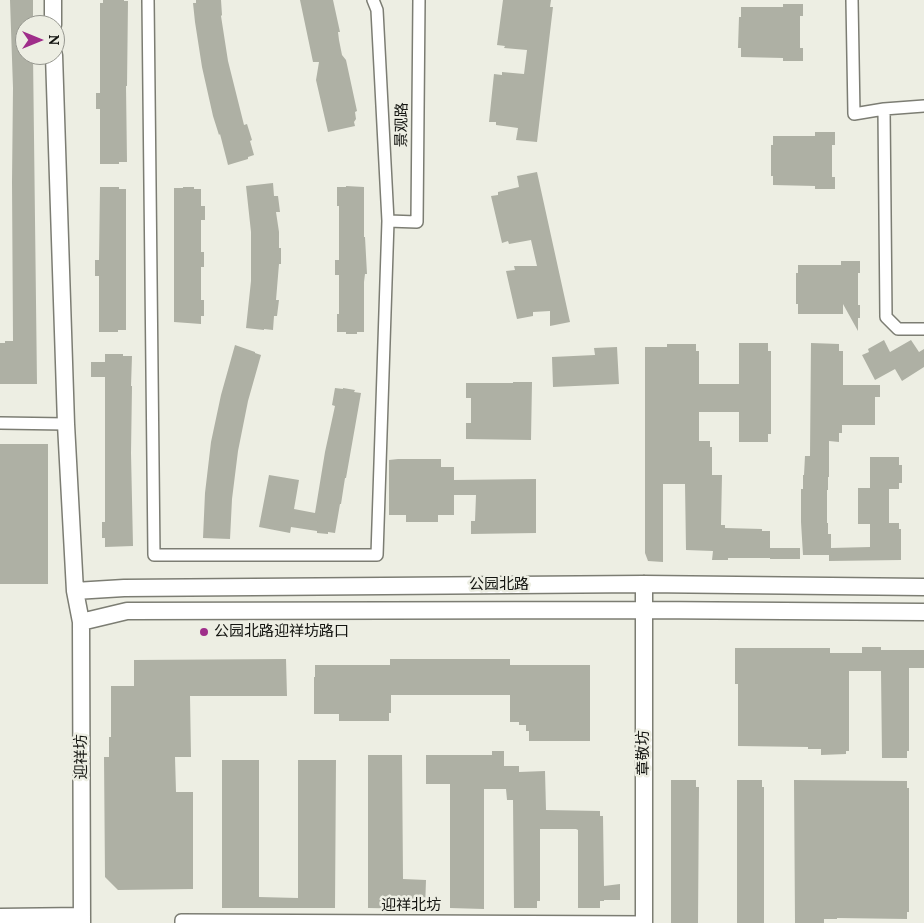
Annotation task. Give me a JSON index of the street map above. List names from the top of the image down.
{
  "streets": {
    "main road": ["公园北路", "章敬坊", "迎祥坊"],
    "street": ["景观路", "迎祥北坊"]
  },
  "crossings": [
    ["公园北路", "章敬坊"],
    ["公园北路", "迎祥坊"],
    ["章敬坊", "迎祥北坊"]
  ],
  "places": ["公园北路迎祥坊路口"],
  "north": "right"
}
